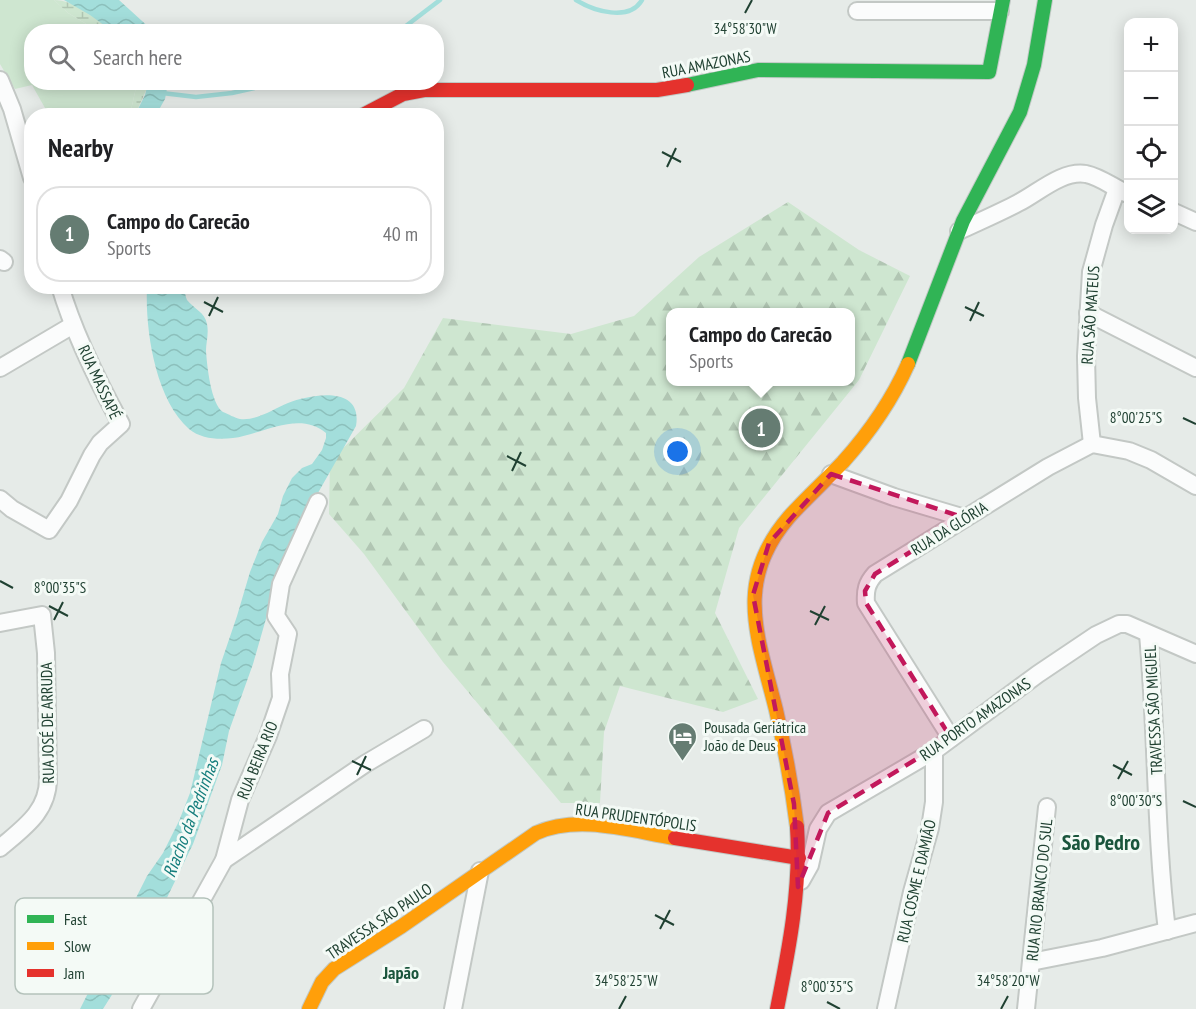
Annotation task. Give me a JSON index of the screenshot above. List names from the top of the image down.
{
  "streets": {
    "street": [
      "RUA AMAZONAS",
      "RUA SÃO MATEUS",
      "RUA MASSAPÉ",
      "RUA DA GLÓRIA",
      "TRAVESSA SÃO MIGUEL",
      "RUA PORTO AMAZONAS",
      "RUA JOSÉ DE ARRUDA",
      "RUA BEIRA RIO",
      "RUA PRUDENTÓPOLIS",
      "RUA COSME E DAMIÃO",
      "RUA RIO BRANCO DO SUL",
      "TRAVESSA SÃO PAULO"
    ]
  },
  "crossings": [
    ["RUA SÃO MATEUS", "RUA DA GLÓRIA"],
    ["RUA DA GLÓRIA", "RUA PORTO AMAZONAS"],
    ["TRAVESSA SÃO MIGUEL", "RUA PORTO AMAZONAS"],
    ["RUA PORTO AMAZONAS", "RUA COSME E DAMIÃO"],
    ["RUA PRUDENTÓPOLIS", "TRAVESSA SÃO PAULO"]
  ],
  "districts": ["São Pedro", "Japão"],
  "water": ["Riacho da Pedrinhas"],
  "places": {
    "hotel": ["Pousada Geriátrica João de Deus"]
  },
  "legend": ["Fast", "Slow", "Jam"],
  "page": {
    "map_buttons": ["+", "−"],
    "search": "Search here",
    "heading": "Nearby",
    "list": [
      {
        "mark": "1",
        "name": "Campo do Carecão",
        "note": "Sports",
        "value": "40 m"
      }
    ],
    "popup": ["Campo do Carecão", "Sports"],
    "pins": "1"
  },
  "coordinates": [
    "34°58'30\"W",
    "8°00'25\"S",
    "8°00'35\"S",
    "8°00'30\"S",
    "34°58'25\"W",
    "34°58'20\"W"
  ]
}
